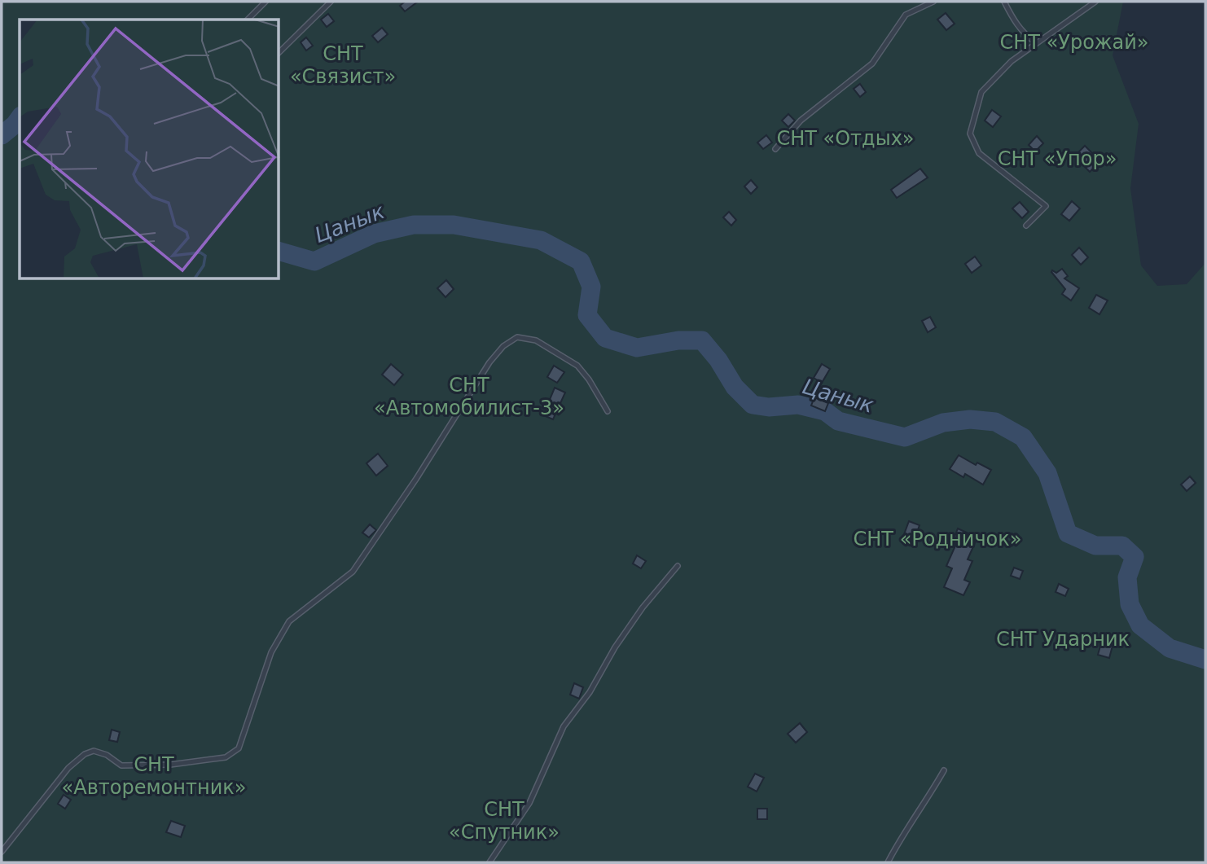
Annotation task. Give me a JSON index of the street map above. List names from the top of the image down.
{
  "water": ["Цанык"],
  "parks": [
    "СНТ «Урожай»",
    "СНТ «Связист»",
    "СНТ «Отдых»",
    "СНТ «Упор»",
    "СНТ «Автомобилист-3»",
    "СНТ «Родничок»",
    "СНТ Ударник",
    "СНТ «Авторемонтник»",
    "СНТ «Спутник»"
  ]
}
